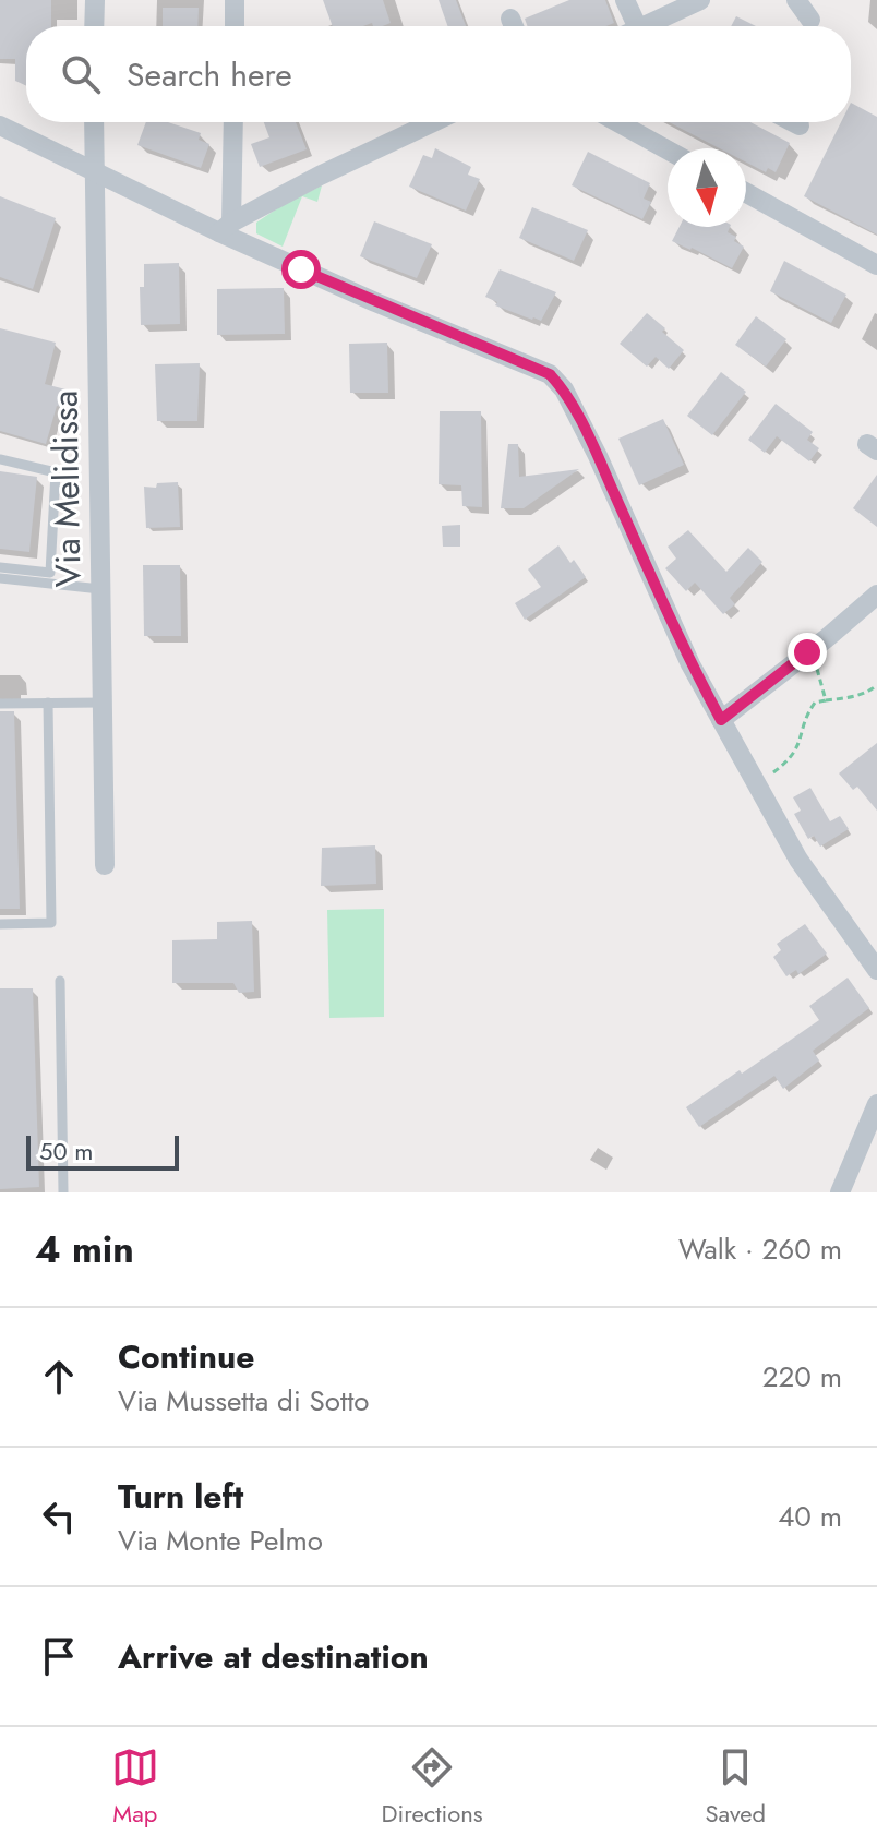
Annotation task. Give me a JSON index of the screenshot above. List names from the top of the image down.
{
  "streets": {
    "street": ["Via Melidissa"]
  },
  "scale_bar": "50 m",
  "north": "bottom",
  "page": {
    "search": "Search here",
    "scale": "50 m",
    "heading": ["4 min", "Walk · 260 m"],
    "list": [
      ["Continue", "Via Mussetta di Sotto", "220 m"],
      ["Turn left", "Via Monte Pelmo", "40 m"],
      "Arrive at destination"
    ],
    "nav": ["Map", "Directions", "Saved"]
  }
}
